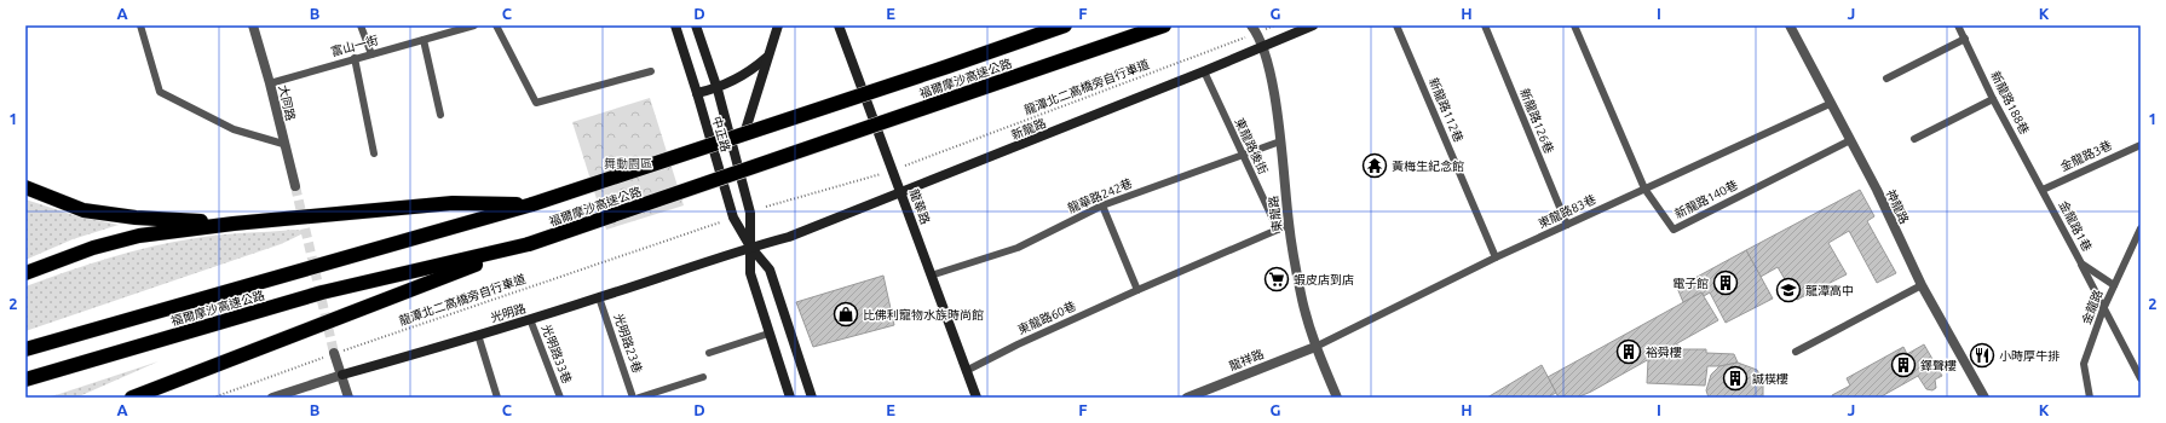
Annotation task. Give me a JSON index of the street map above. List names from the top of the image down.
{
  "streets": {
    "highway": ["福爾摩沙高速公路"],
    "street": [
      "大同路",
      "新龍路",
      "中正路",
      "龍華路",
      "神龍路",
      "東龍路",
      "光明路",
      "龍祥路"
    ],
    "lane": [
      "富山一街",
      "新龍路188巷",
      "新龍路112巷",
      "新龍路126巷",
      "東龍路後街",
      "金龍路3巷",
      "龍華路242巷",
      "新龍路140巷",
      "東龍路83巷",
      "金龍路1巷",
      "金龍路",
      "東龍路60巷",
      "光明路23巷",
      "光明路33巷"
    ],
    "path": ["龍潭北二高橋旁自行車道"]
  },
  "crossings": [
    ["富山一街", "大同路"],
    ["龍潭北二高橋旁自行車道", "東龍路"],
    ["新龍路188巷", "金龍路3巷"],
    ["新龍路188巷", "金龍路1巷"],
    ["新龍路112巷", "東龍路83巷"],
    ["新龍路126巷", "東龍路83巷"],
    ["新龍路", "中正路"],
    ["新龍路", "東龍路後街"],
    ["新龍路", "龍華路"],
    ["新龍路", "東龍路"],
    ["新龍路", "光明路"],
    ["中正路", "光明路"],
    ["東龍路後街", "龍華路242巷"],
    ["東龍路後街", "東龍路60巷"],
    ["金龍路3巷", "金龍路1巷"],
    ["龍華路242巷", "龍華路"],
    ["龍華路242巷", "東龍路"],
    ["新龍路140巷", "神龍路"],
    ["新龍路140巷", "東龍路83巷"],
    ["龍華路", "東龍路60巷"],
    ["神龍路", "東龍路83巷"],
    ["東龍路83巷", "東龍路"],
    ["東龍路83巷", "龍祥路"],
    ["東龍路", "東龍路60巷"],
    ["東龍路", "龍祥路"],
    ["金龍路1巷", "金龍路"],
    ["光明路", "光明路23巷"],
    ["光明路", "光明路33巷"]
  ],
  "parks": ["舞動園區"],
  "places": {
    "temple": ["黃梅生紀念館"],
    "supermarket": ["蝦皮店到店"],
    "building": [
      "電子館",
      "裕舜樓",
      "鐸聲樓",
      "誠樸樓"
    ],
    "school or university": ["龍潭高中"],
    "shop": ["比佛利寵物水族時尚館"],
    "restaurant": ["小時厚牛排"]
  },
  "grid": {
    "columns": [
      "A",
      "B",
      "C",
      "D",
      "E",
      "F",
      "G",
      "H",
      "I",
      "J",
      "K"
    ],
    "rows": ["1", "2"]
  }
}
